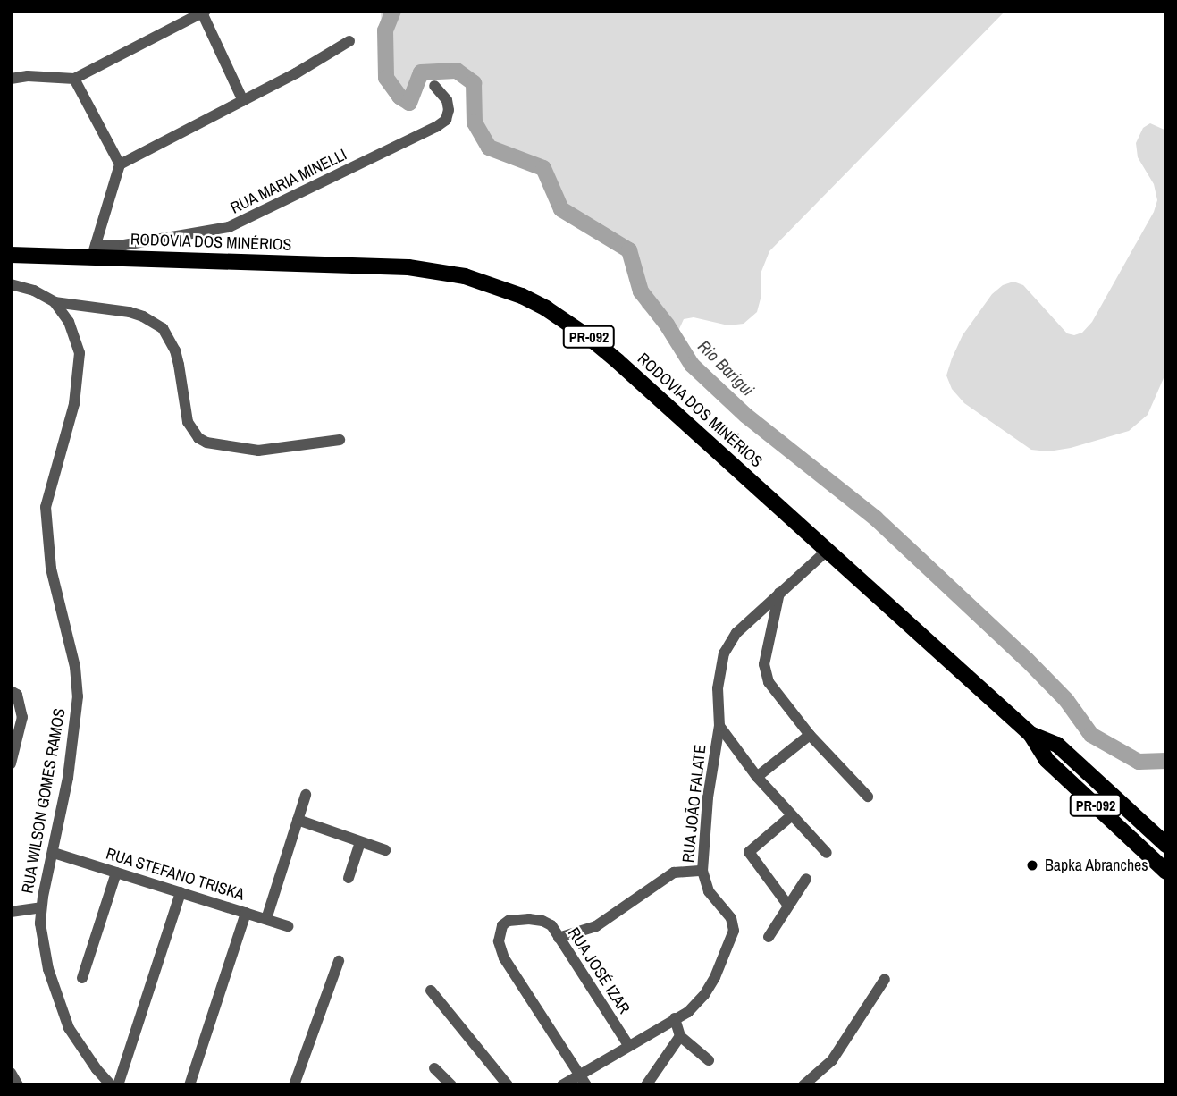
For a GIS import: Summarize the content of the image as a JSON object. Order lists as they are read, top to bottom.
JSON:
{
  "streets": {
    "main road": ["RODOVIA DOS MINÉRIOS", "PR-092"],
    "street": [
      "RUA MARIA MINELLI",
      "RUA WILSON GOMES RAMOS",
      "RUA JOÃO FALATE",
      "RUA STEFANO TRISKA",
      "RUA JOSÉ IZAR"
    ]
  },
  "crossings": [
    ["RUA MARIA MINELLI", "RODOVIA DOS MINÉRIOS"],
    ["RODOVIA DOS MINÉRIOS", "RUA JOÃO FALATE"],
    ["RUA WILSON GOMES RAMOS", "RUA STEFANO TRISKA"],
    ["RUA JOÃO FALATE", "RUA JOSÉ IZAR"]
  ],
  "water": ["Rio Barigui"],
  "places": ["Bapka Abranches"]
}
